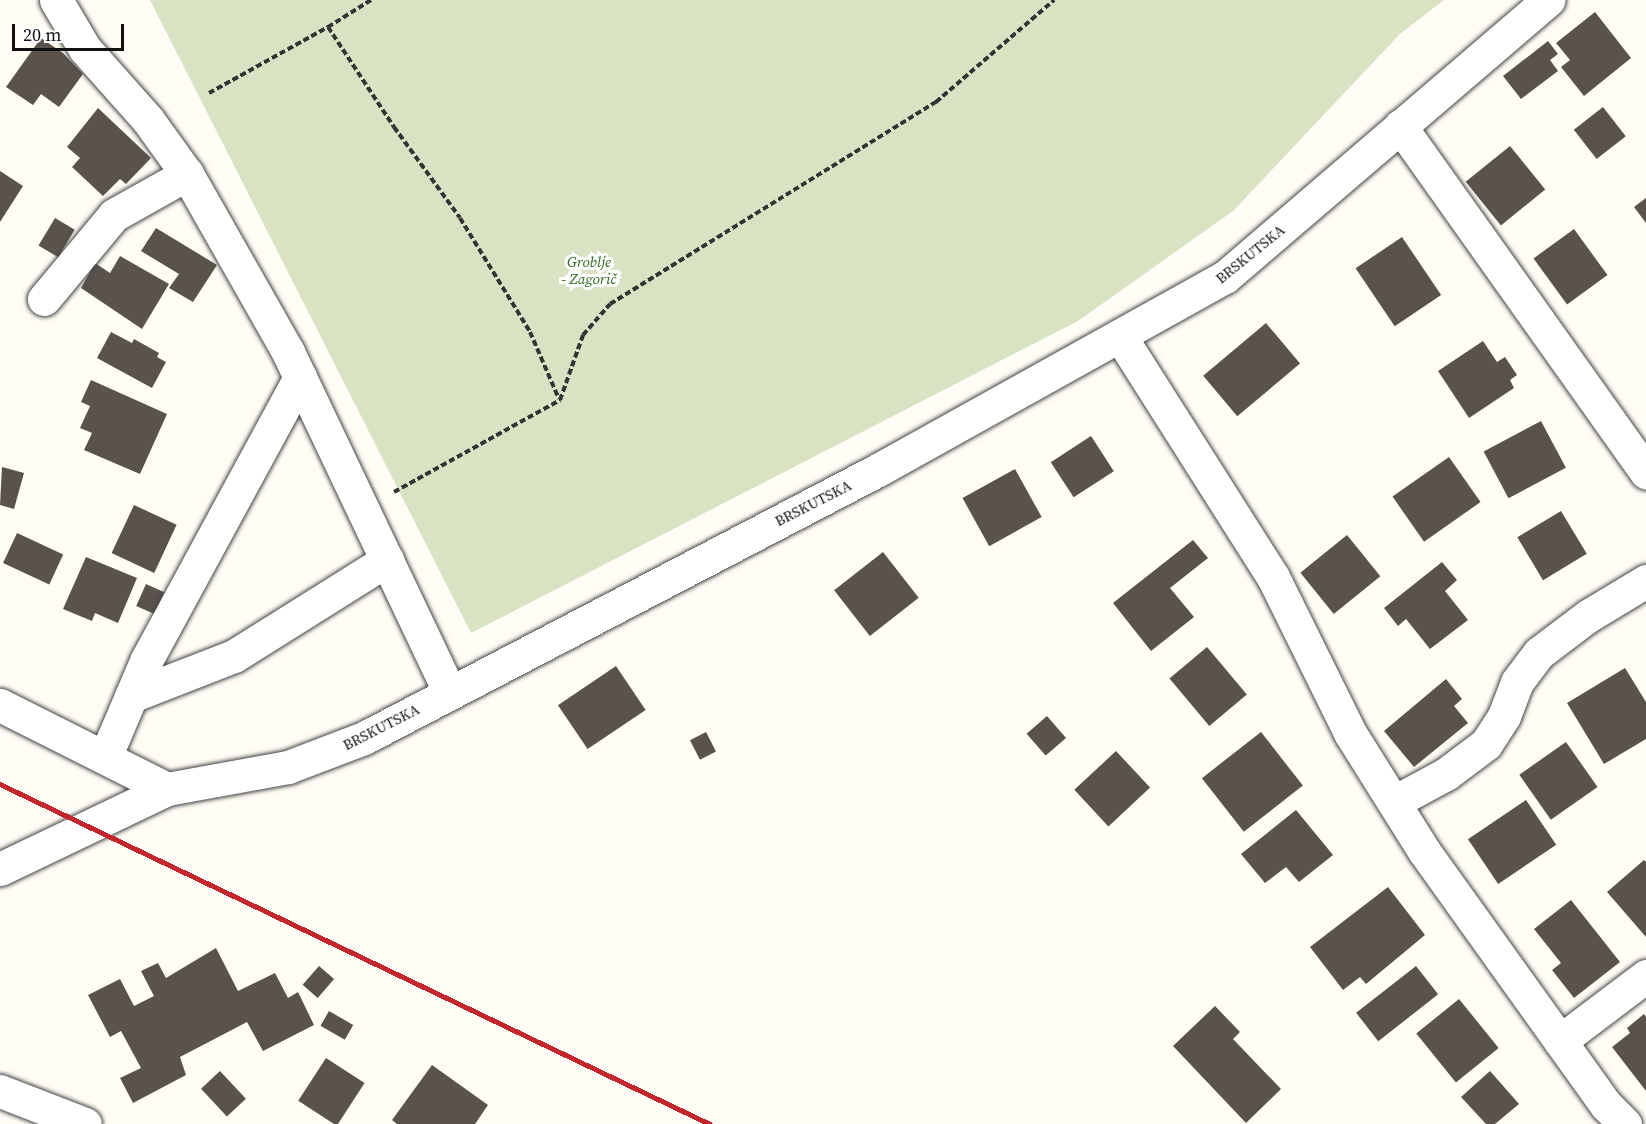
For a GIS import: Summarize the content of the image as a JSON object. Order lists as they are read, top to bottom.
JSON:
{
  "streets": {
    "street": ["BRSKUTSKA"]
  },
  "parks": ["Groblje - Zagorič"],
  "scale_bar": "20 m"
}
